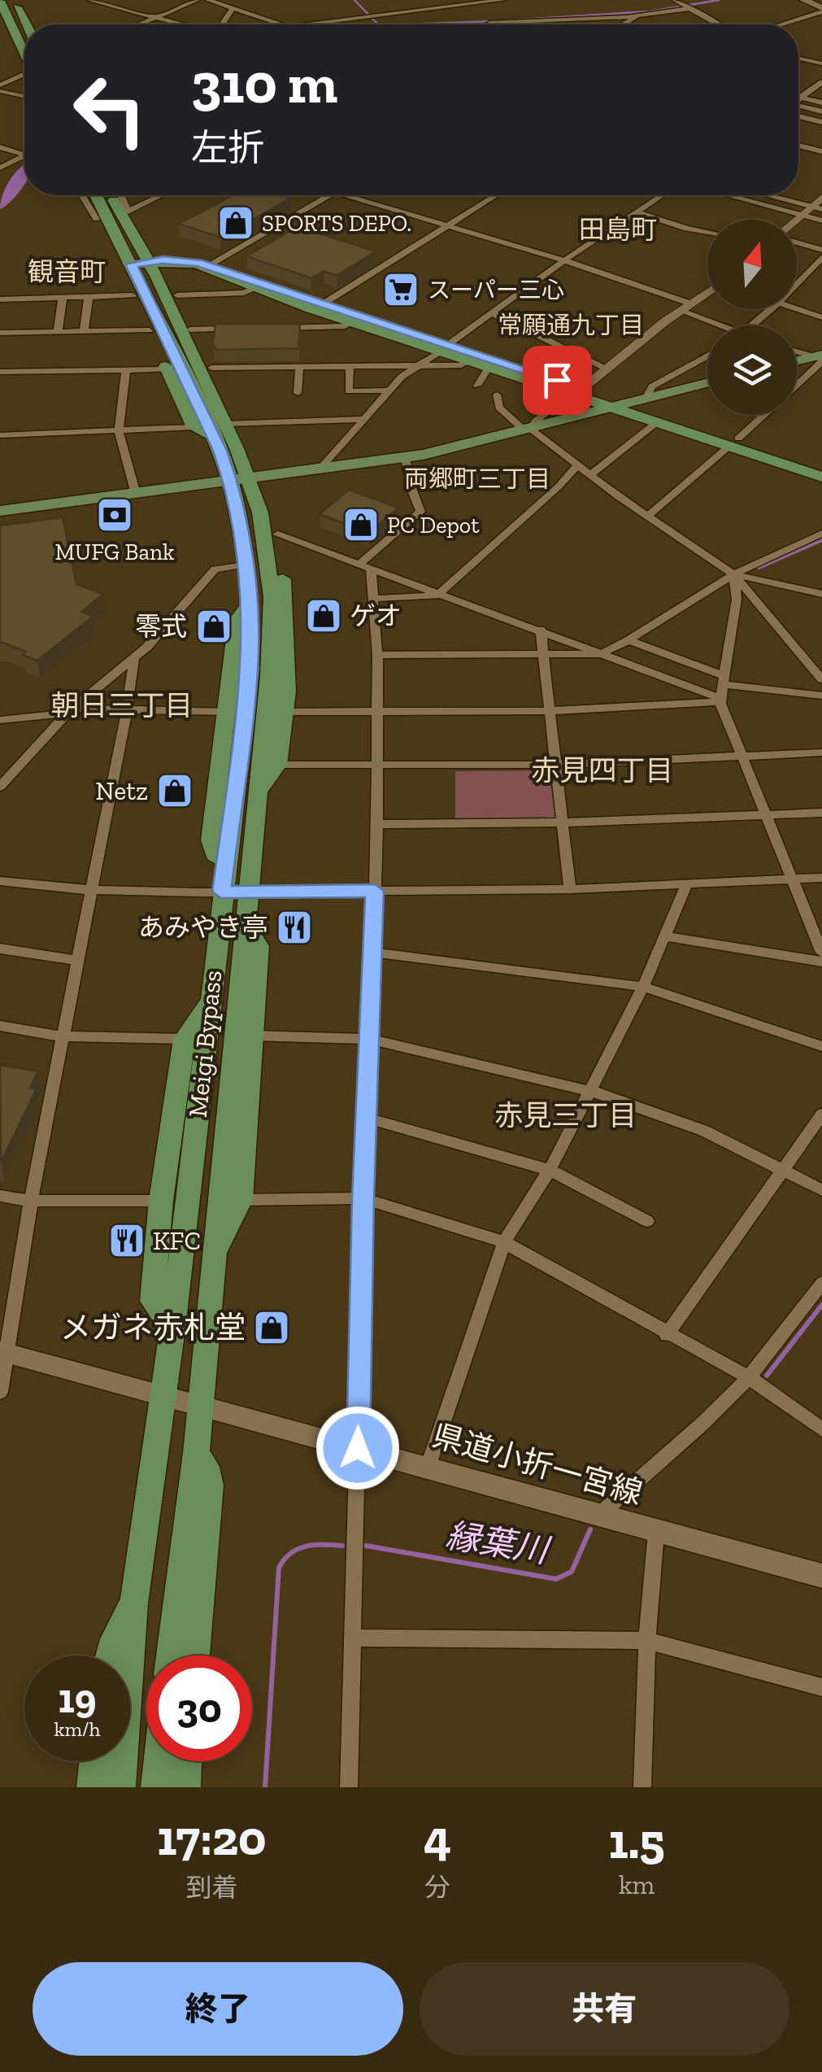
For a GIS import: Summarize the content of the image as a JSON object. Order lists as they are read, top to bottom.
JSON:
{
  "streets": {
    "highway": ["Meigi Bypass"],
    "main road": ["県道小折一宮線"]
  },
  "crossings": [
    ["Meigi Bypass", "県道小折一宮線"]
  ],
  "districts": [
    "田島町",
    "観音町",
    "常願通九丁目",
    "両郷町三丁目",
    "朝日三丁目",
    "赤見四丁目",
    "赤見三丁目"
  ],
  "water": ["縁葉川"],
  "places": {
    "shop": [
      "SPORTS DEPO.",
      "PC Depot",
      "ゲオ",
      "零式",
      "Netz",
      "メガネ赤札堂"
    ],
    "supermarket": ["スーパー三心"],
    "bank": ["MUFG Bank"],
    "restaurant": ["あみやき亭", "KFC"]
  },
  "north": "top",
  "page": {
    "turn": ["310 m", "左折"],
    "speed": "19 km/h",
    "limit": "30",
    "eta": [
      "17:20",
      "到着",
      "4",
      "分",
      "1.5",
      "km"
    ],
    "buttons": ["終了", "共有"]
  }
}
